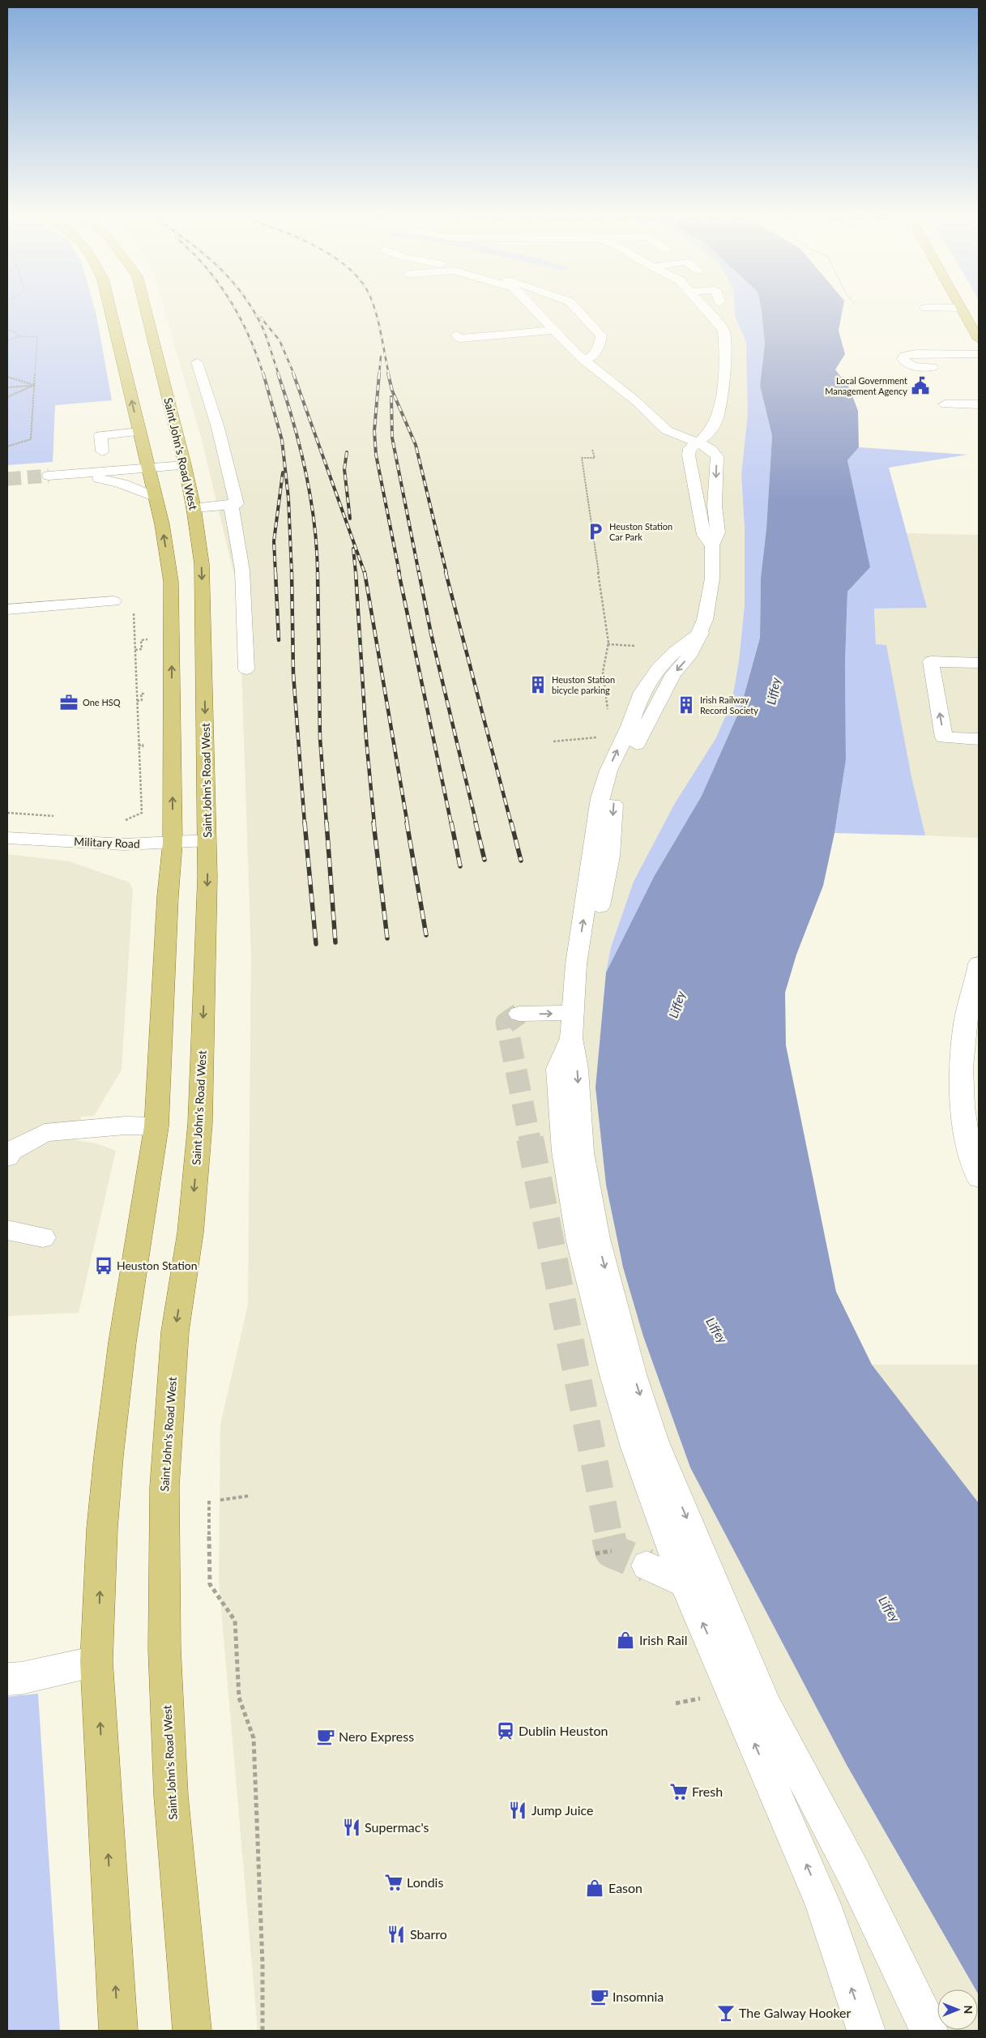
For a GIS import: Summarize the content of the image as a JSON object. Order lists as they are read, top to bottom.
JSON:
{
  "streets": {
    "main road": ["Saint John's Road West"],
    "street": ["Military Road"]
  },
  "crossings": [
    ["Saint John's Road West", "Military Road"]
  ],
  "water": ["Liffey"],
  "places": {
    "public building": ["Local Government Management Agency"],
    "parking": ["Heuston Station Car Park"],
    "building": ["Heuston Station bicycle parking", "Irish Railway Record Society"],
    "office": ["One HSQ"],
    "bus stop": ["Heuston Station"],
    "shop": ["Irish Rail", "Eason"],
    "station": ["Dublin Heuston"],
    "cafe": ["Nero Express", "Insomnia"],
    "supermarket": ["Fresh", "Londis"],
    "restaurant": ["Jump Juice", "Supermac's", "Sbarro"],
    "bar": ["The Galway Hooker"]
  },
  "north": "right"
}
